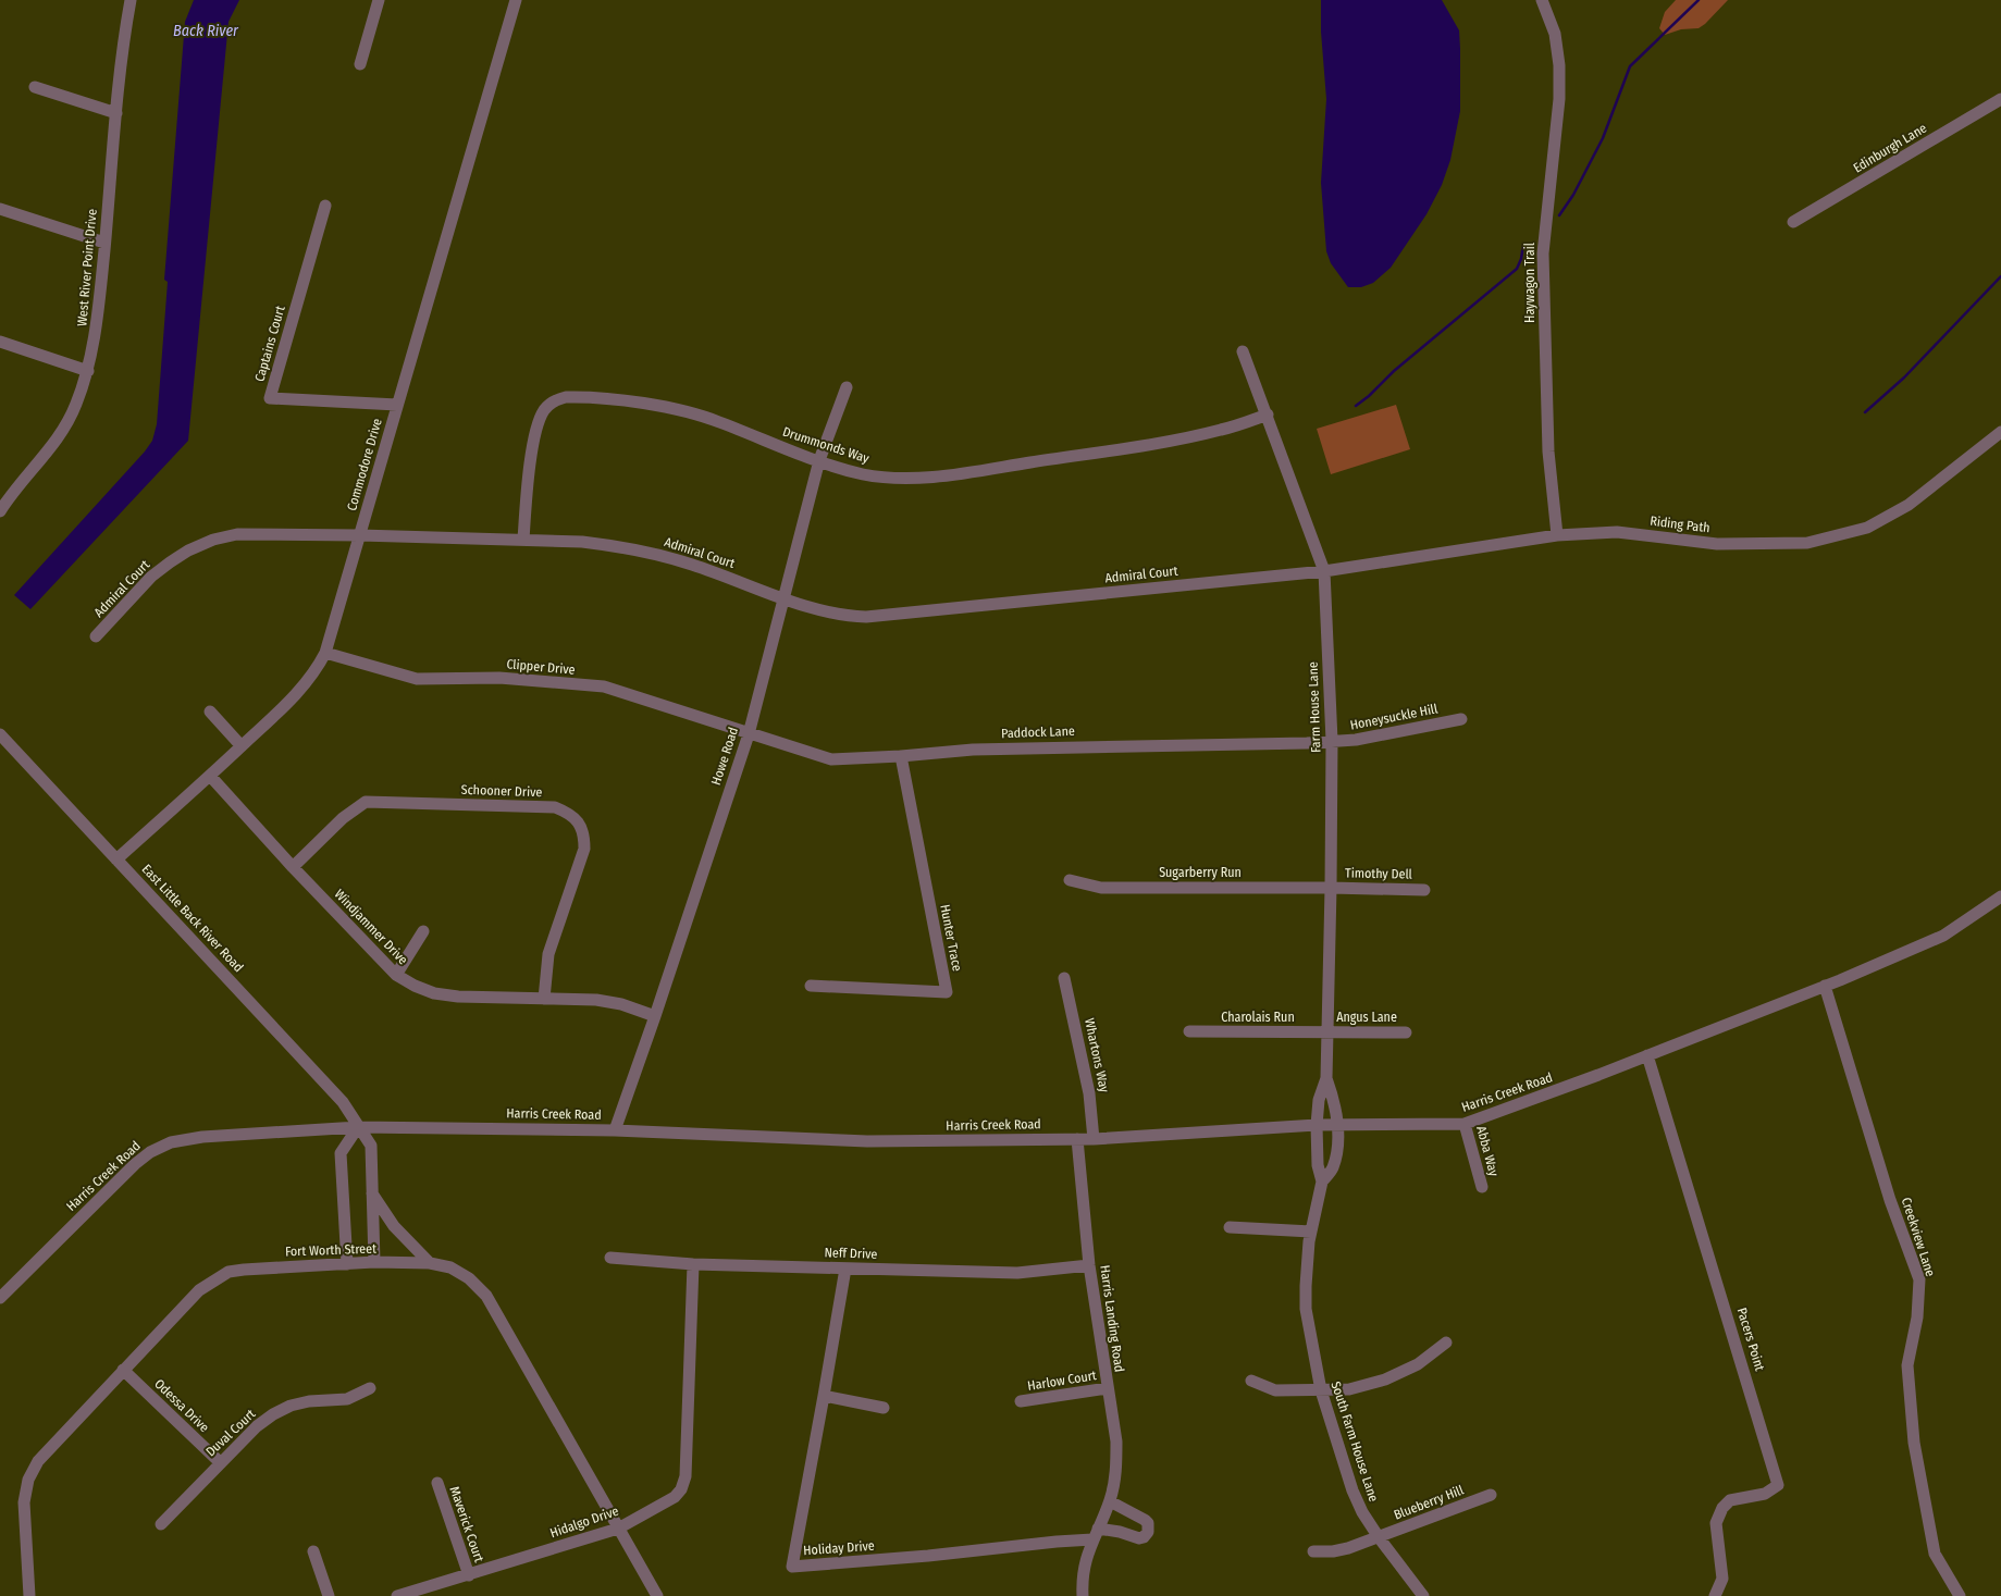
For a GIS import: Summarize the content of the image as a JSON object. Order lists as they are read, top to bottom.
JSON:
{
  "streets": {
    "street": [
      "Edinburgh Lane",
      "West River Point Drive",
      "Haywagon Trail",
      "Captains Court",
      "Drummonds Way",
      "Commodore Drive",
      "Riding Path",
      "Admiral Court",
      "Clipper Drive",
      "Farm House Lane",
      "Honeysuckle Hill",
      "Paddock Lane",
      "Howe Road",
      "Schooner Drive",
      "Sugarberry Run",
      "Timothy Dell",
      "East Little Back River Road",
      "Windjammer Drive",
      "Hunter Trace",
      "Charolais Run",
      "Angus Lane",
      "Whartons Way",
      "Harris Creek Road",
      "Abba Way",
      "Creekview Lane",
      "Fort Worth Street",
      "Neff Drive",
      "Harris Landing Road",
      "Pacers Point",
      "Harlow Court",
      "Odessa Drive",
      "Duval Court",
      "South Farm House Lane",
      "Blueberry Hill",
      "Hidalgo Drive",
      "Maverick Court",
      "Holiday Drive"
    ]
  },
  "crossings": [
    ["Haywagon Trail", "Riding Path"],
    ["Captains Court", "Commodore Drive"],
    ["Drummonds Way", "Admiral Court"],
    ["Drummonds Way", "Farm House Lane"],
    ["Drummonds Way", "Howe Road"],
    ["Commodore Drive", "Admiral Court"],
    ["Commodore Drive", "Clipper Drive"],
    ["Commodore Drive", "East Little Back River Road"],
    ["Commodore Drive", "Windjammer Drive"],
    ["Riding Path", "Admiral Court"],
    ["Riding Path", "Farm House Lane"],
    ["Admiral Court", "Farm House Lane"],
    ["Admiral Court", "Howe Road"],
    ["Clipper Drive", "Paddock Lane"],
    ["Clipper Drive", "Howe Road"],
    ["Farm House Lane", "Honeysuckle Hill"],
    ["Farm House Lane", "Paddock Lane"],
    ["Farm House Lane", "Sugarberry Run"],
    ["Farm House Lane", "Timothy Dell"],
    ["Farm House Lane", "Charolais Run"],
    ["Farm House Lane", "Angus Lane"],
    ["Farm House Lane", "Harris Creek Road"],
    ["Farm House Lane", "South Farm House Lane"],
    ["Honeysuckle Hill", "Paddock Lane"],
    ["Paddock Lane", "Howe Road"],
    ["Paddock Lane", "Hunter Trace"],
    ["Howe Road", "Windjammer Drive"],
    ["Howe Road", "Harris Creek Road"],
    ["Schooner Drive", "Windjammer Drive"],
    ["Sugarberry Run", "Timothy Dell"],
    ["East Little Back River Road", "Harris Creek Road"],
    ["East Little Back River Road", "Fort Worth Street"],
    ["Charolais Run", "Angus Lane"],
    ["Whartons Way", "Harris Creek Road"],
    ["Harris Creek Road", "Abba Way"],
    ["Harris Creek Road", "Creekview Lane"],
    ["Harris Creek Road", "Harris Landing Road"],
    ["Harris Creek Road", "Pacers Point"],
    ["Harris Creek Road", "South Farm House Lane"],
    ["Fort Worth Street", "Odessa Drive"],
    ["Fort Worth Street", "Hidalgo Drive"],
    ["Neff Drive", "Harris Landing Road"],
    ["Neff Drive", "Hidalgo Drive"],
    ["Neff Drive", "Holiday Drive"],
    ["Harris Landing Road", "Harlow Court"],
    ["Harris Landing Road", "Holiday Drive"],
    ["Odessa Drive", "Duval Court"],
    ["South Farm House Lane", "Blueberry Hill"],
    ["Hidalgo Drive", "Maverick Court"]
  ],
  "water": ["Back River"]
}
